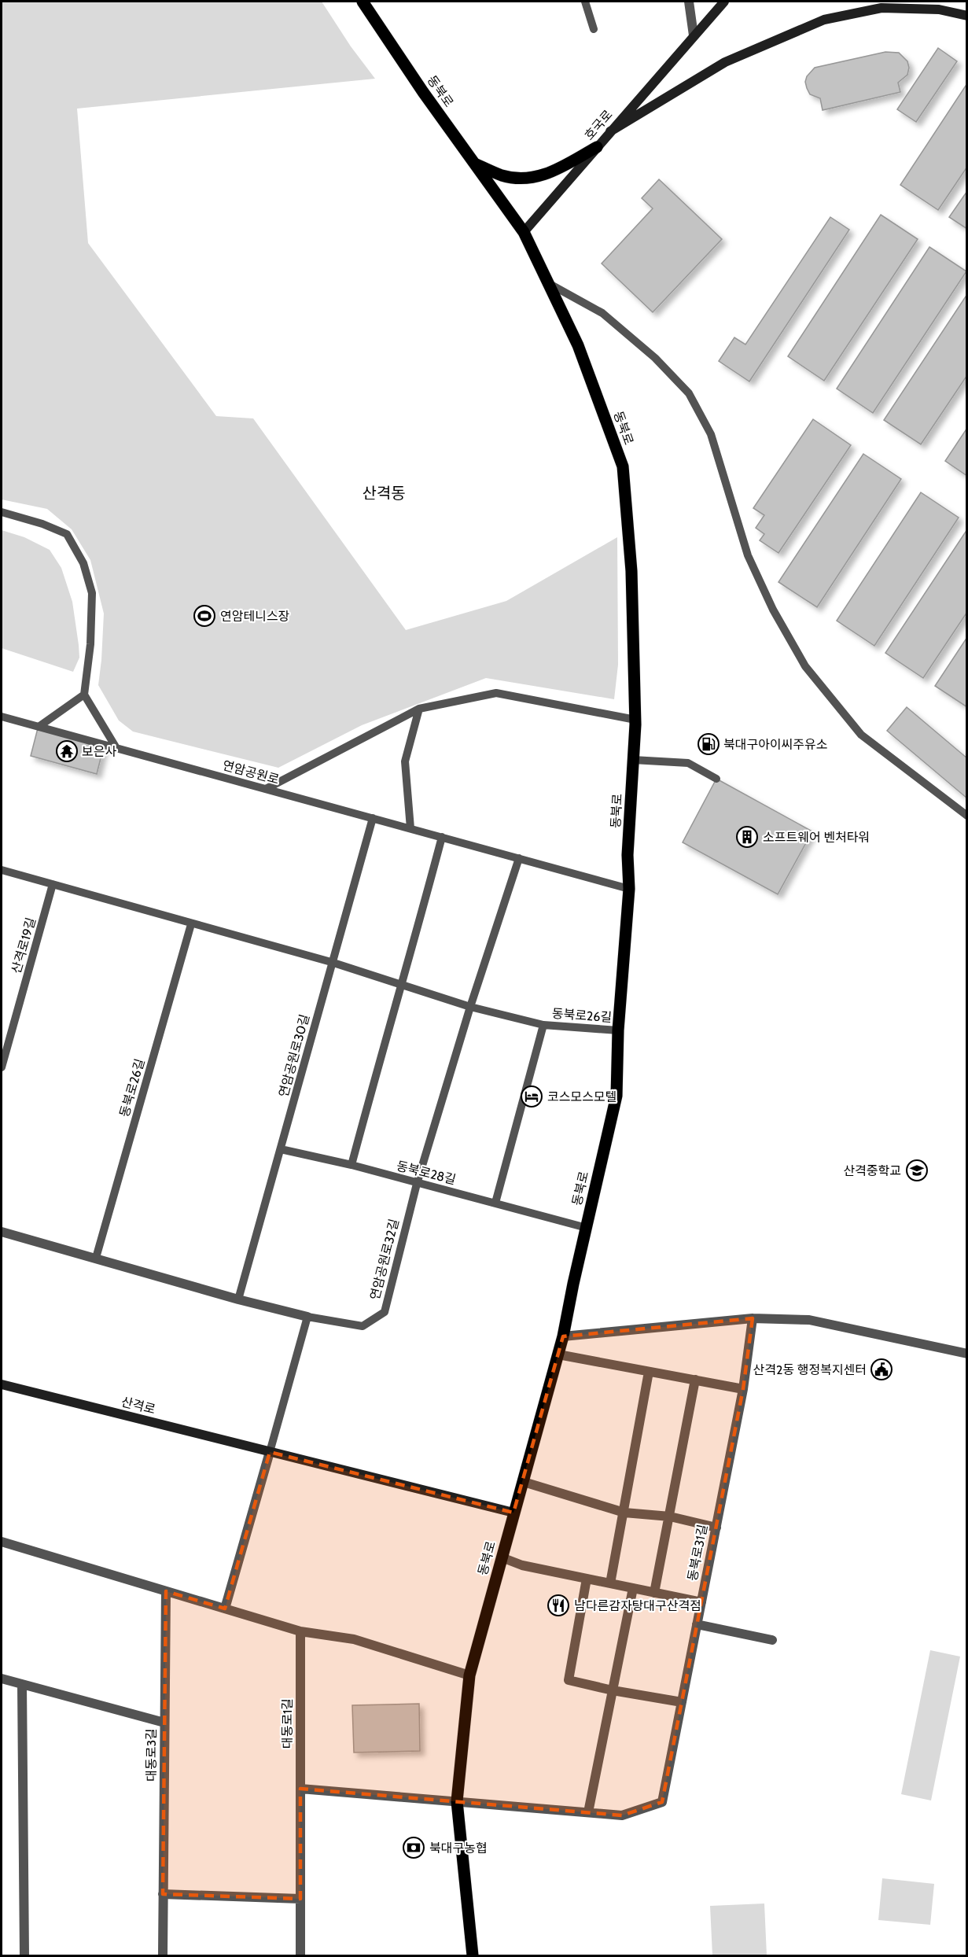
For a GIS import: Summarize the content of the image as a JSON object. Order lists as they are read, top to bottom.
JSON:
{
  "streets": {
    "main road": ["동북로", "호국로", "산격로"],
    "street": [
      "연암공원로32길",
      "동북로31길",
      "대동로1길",
      "대동로3길"
    ],
    "lane": [
      "연암공원로",
      "산격로19길",
      "동북로26길",
      "연암공원로30길",
      "동북로28길"
    ]
  },
  "crossings": [
    ["동북로", "호국로"],
    ["동북로", "연암공원로"],
    ["동북로", "동북로26길"],
    ["동북로", "동북로28길"],
    ["동북로", "산격로"],
    ["동북로", "동북로31길"],
    ["연암공원로", "연암공원로30길"],
    ["연암공원로", "연암공원로32길"],
    ["산격로19길", "동북로26길"],
    ["동북로26길", "연암공원로30길"],
    ["동북로26길", "동북로28길"],
    ["동북로26길", "연암공원로32길"],
    ["연암공원로30길", "동북로28길"],
    ["연암공원로30길", "연암공원로32길"],
    ["동북로28길", "연암공원로32길"]
  ],
  "districts": ["산격동"],
  "places": {
    "sports": ["연암테니스장"],
    "fuel station": ["북대구아이씨주유소"],
    "temple": ["보은사"],
    "building": ["소프트웨어 벤처타워"],
    "hotel": ["코스모스모텔"],
    "school or university": ["산격중학교"],
    "public building": ["산격2동 행정복지센터"],
    "restaurant": ["남다른감자탕대구산격점"],
    "bank": ["북대구농협"]
  }
}
